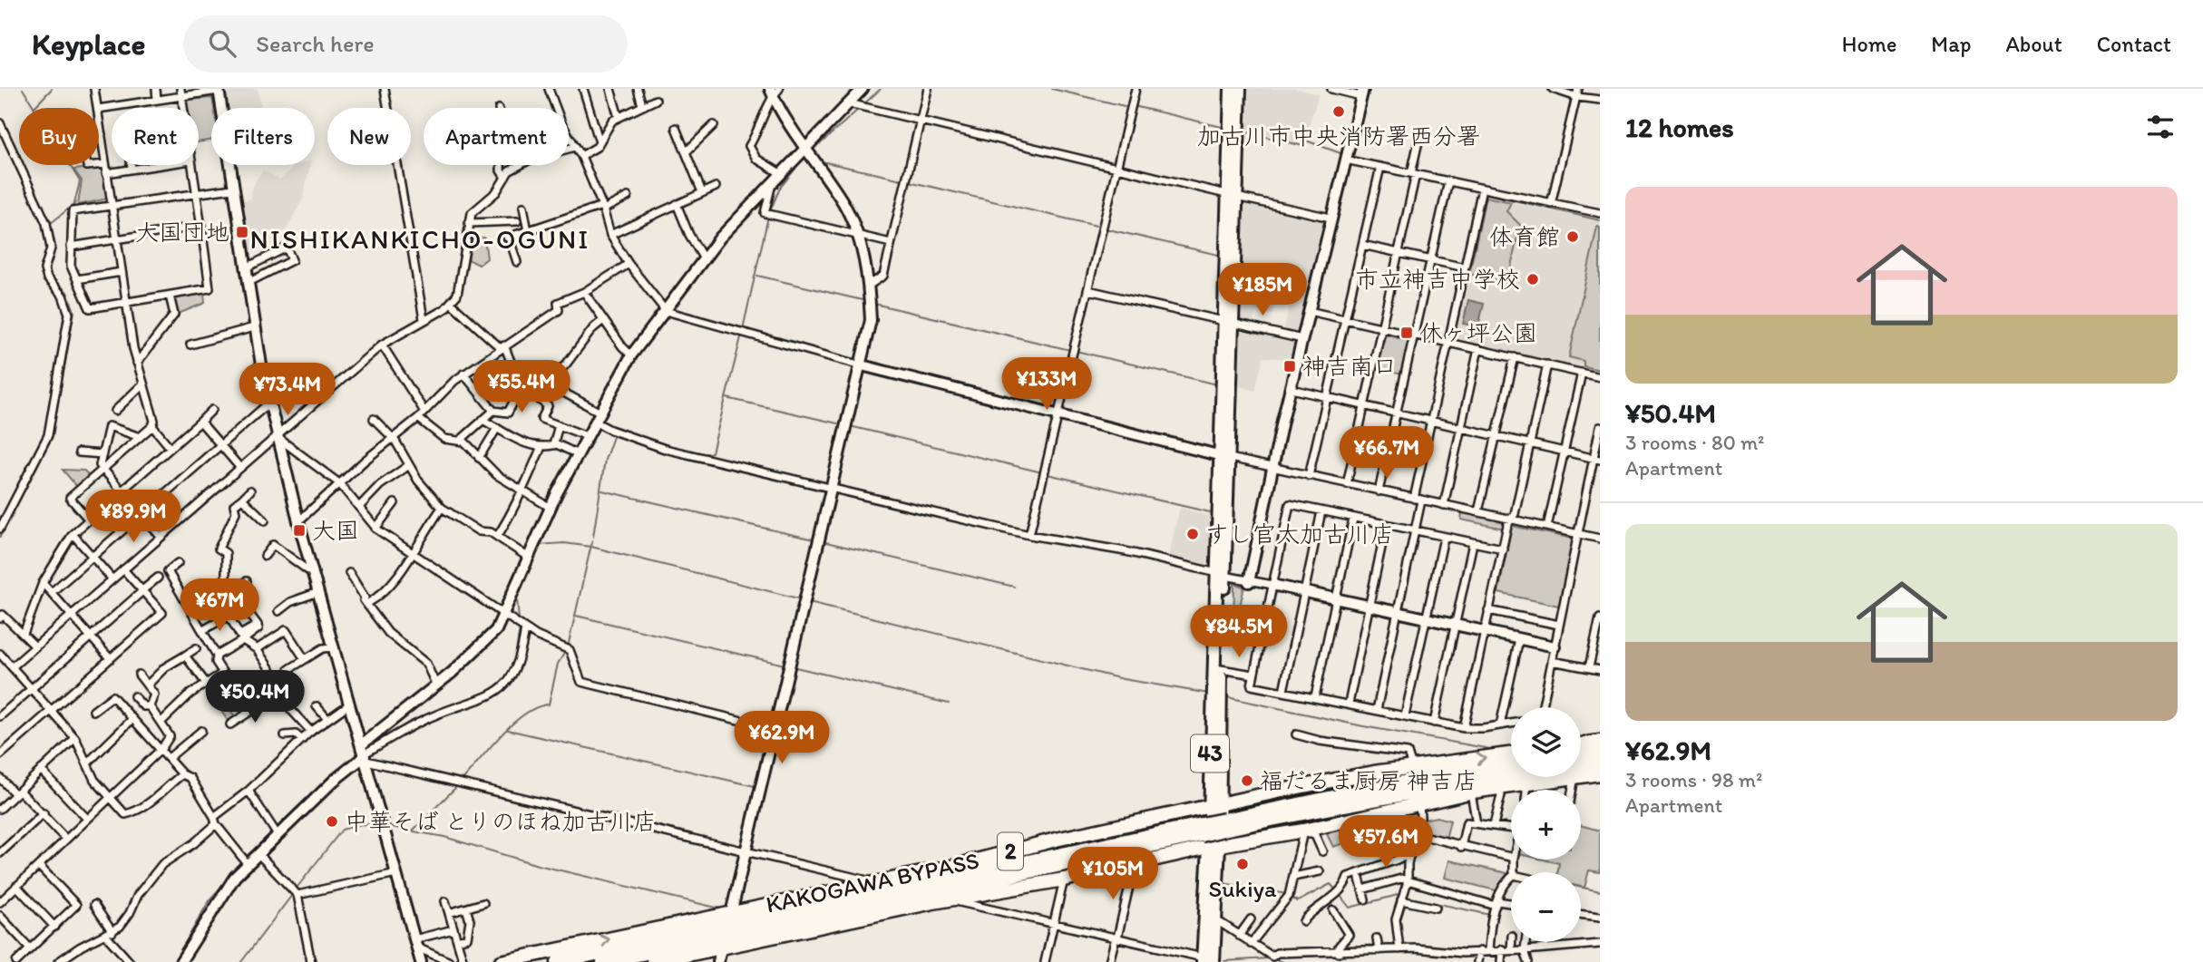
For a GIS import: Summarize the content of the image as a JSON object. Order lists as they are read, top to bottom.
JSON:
{
  "streets": {
    "highway": ["2", "KAKOGAWA BYPASS"],
    "main road": ["43"]
  },
  "crossings": [
    ["43", "2"],
    ["43", "KAKOGAWA BYPASS"],
    ["2", "KAKOGAWA BYPASS"]
  ],
  "districts": ["NISHIKANKICHO-OGUNI"],
  "places": {
    "other": [
      "加古川市中央消防署西分署",
      "体育館",
      "市立神吉中学校",
      "すし官太加古川店",
      "福だるま厨房 神吉店",
      "中華そば とりのほね加古川店",
      "Sukiya"
    ],
    "transit": [
      "大国団地",
      "休ヶ坪公園",
      "神吉南口",
      "大国"
    ]
  },
  "page": {
    "header": "Keyplace",
    "search": "Search here",
    "nav": [
      "Home",
      "Map",
      "About",
      "Contact"
    ],
    "heading": "12 homes",
    "chip": [
      "Buy",
      "Rent",
      "Filters",
      "New",
      "Apartment"
    ],
    "list": [
      {
        "name": "¥50.4M",
        "note": "3 rooms · 80 m² · Apartment"
      },
      {
        "name": "¥62.9M",
        "note": "3 rooms · 98 m² · Apartment"
      }
    ],
    "price": [
      "¥185M",
      "¥133M",
      "¥55.4M",
      "¥73.4M",
      "¥66.7M",
      "¥89.9M",
      "¥67M",
      "¥84.5M",
      "¥50.4M",
      "¥62.9M",
      "¥57.6M",
      "¥105M"
    ],
    "map_buttons": ["+", "−"]
  }
}
